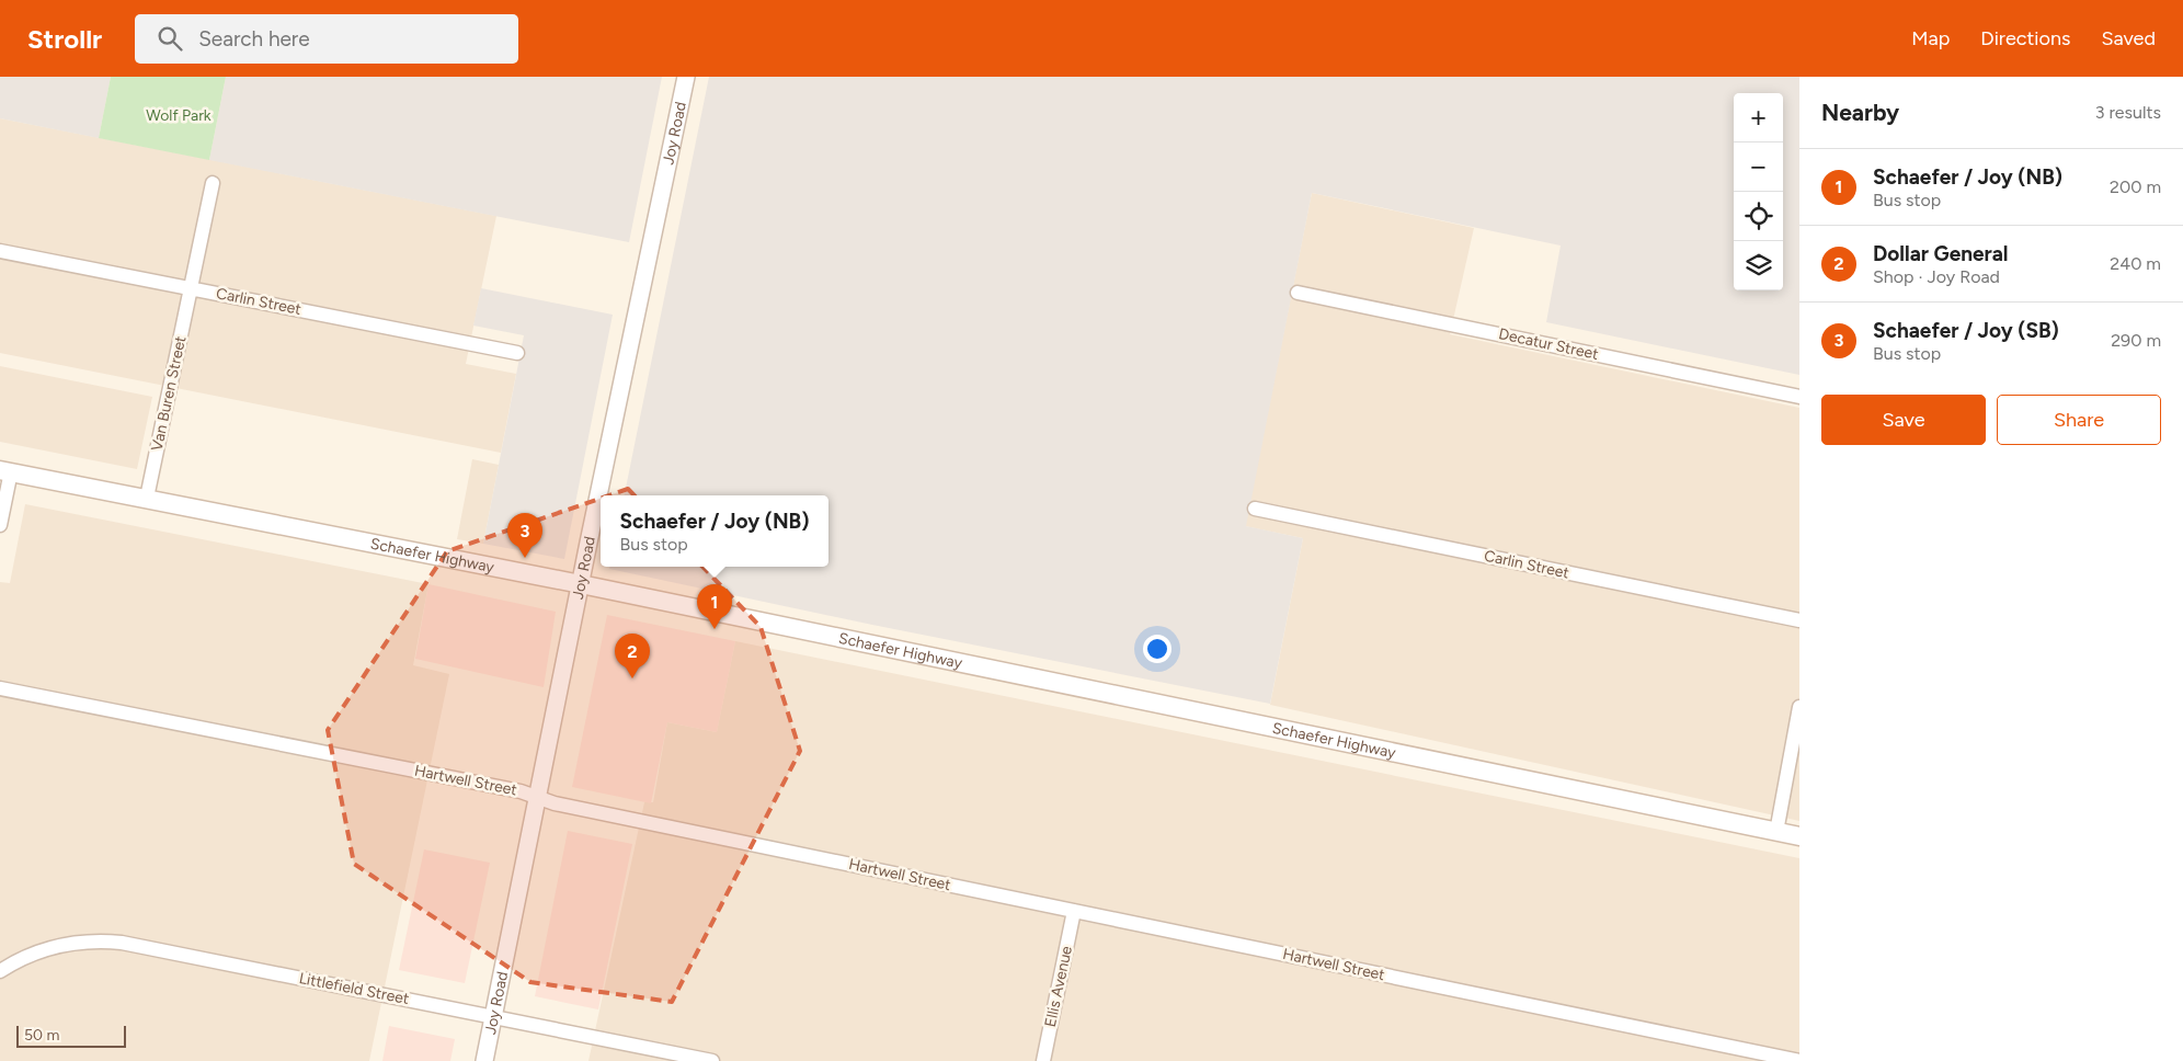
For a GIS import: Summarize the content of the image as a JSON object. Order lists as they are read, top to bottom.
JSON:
{
  "streets": {
    "main road": ["Schaefer Highway"],
    "street": [
      "Joy Road",
      "Carlin Street",
      "Decatur Street",
      "Van Buren Street",
      "Hartwell Street",
      "Ellis Avenue",
      "Littlefield Street"
    ]
  },
  "crossings": [
    ["Joy Road", "Schaefer Highway"],
    ["Joy Road", "Hartwell Street"],
    ["Joy Road", "Littlefield Street"],
    ["Carlin Street", "Van Buren Street"],
    ["Van Buren Street", "Schaefer Highway"],
    ["Hartwell Street", "Ellis Avenue"]
  ],
  "parks": ["Wolf Park"],
  "scale_bar": "50 m",
  "page": {
    "header": "Strollr",
    "search": "Search here",
    "nav": ["Map", "Directions", "Saved"],
    "heading": ["Nearby", "3 results"],
    "map_buttons": ["+", "−"],
    "list": [
      {
        "mark": "1",
        "name": "Schaefer / Joy (NB)",
        "note": "Bus stop",
        "value": "200 m"
      },
      {
        "mark": "2",
        "name": "Dollar General",
        "note": "Shop · Joy Road",
        "value": "240 m"
      },
      {
        "mark": "3",
        "name": "Schaefer / Joy (SB)",
        "note": "Bus stop",
        "value": "290 m"
      }
    ],
    "buttons": ["Save", "Share"],
    "popup": ["Schaefer / Joy (NB)", "Bus stop"],
    "pins": ["3", "1", "2"],
    "scale": "50 m"
  }
}
